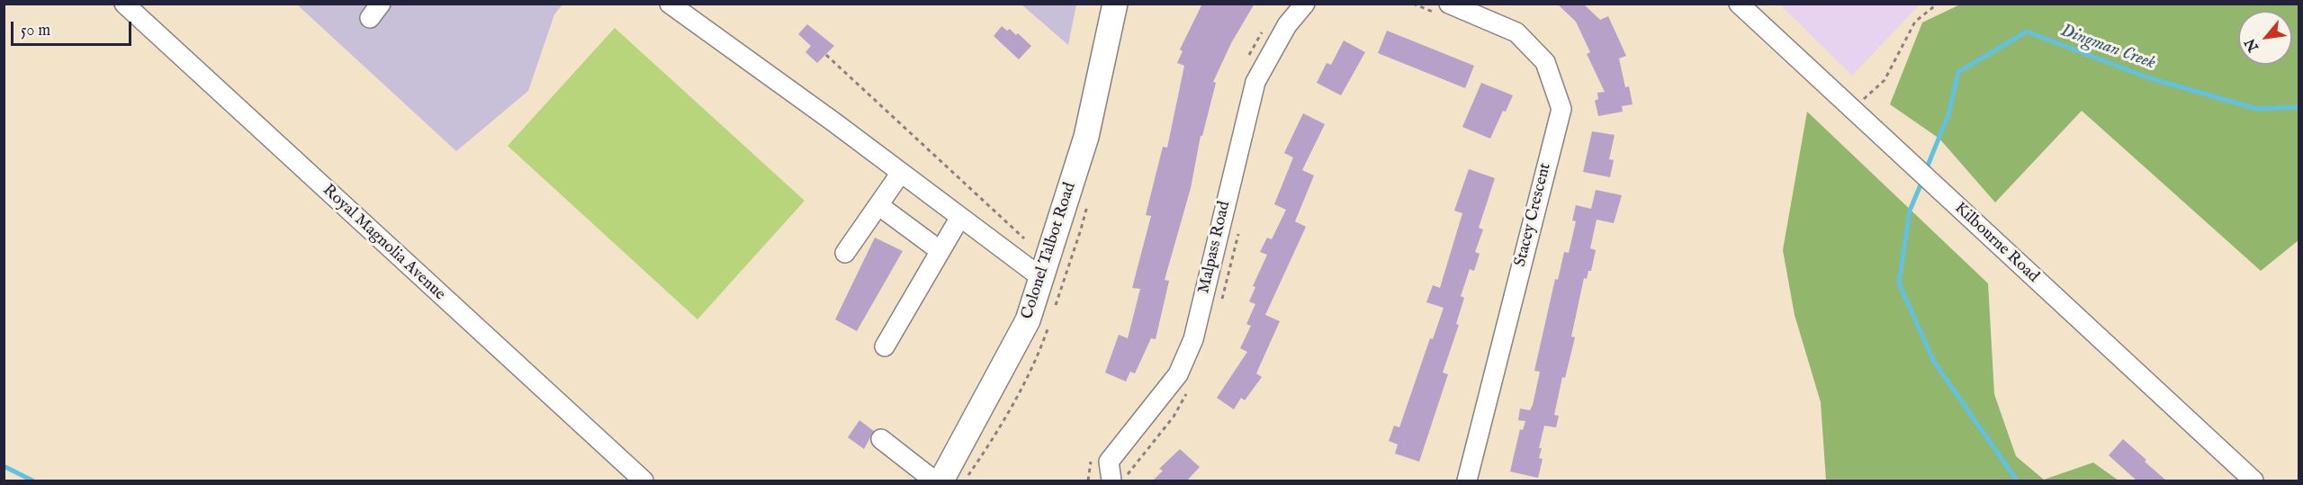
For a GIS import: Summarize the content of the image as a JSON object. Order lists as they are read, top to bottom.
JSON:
{
  "streets": {
    "main road": ["Colonel Talbot Road"],
    "street": [
      "Stacey Crescent",
      "Royal Magnolia Avenue",
      "Kilbourne Road",
      "Malpass Road"
    ]
  },
  "water": ["Dingman Creek"],
  "scale_bar": "50 m",
  "north": "bottom left"
}
